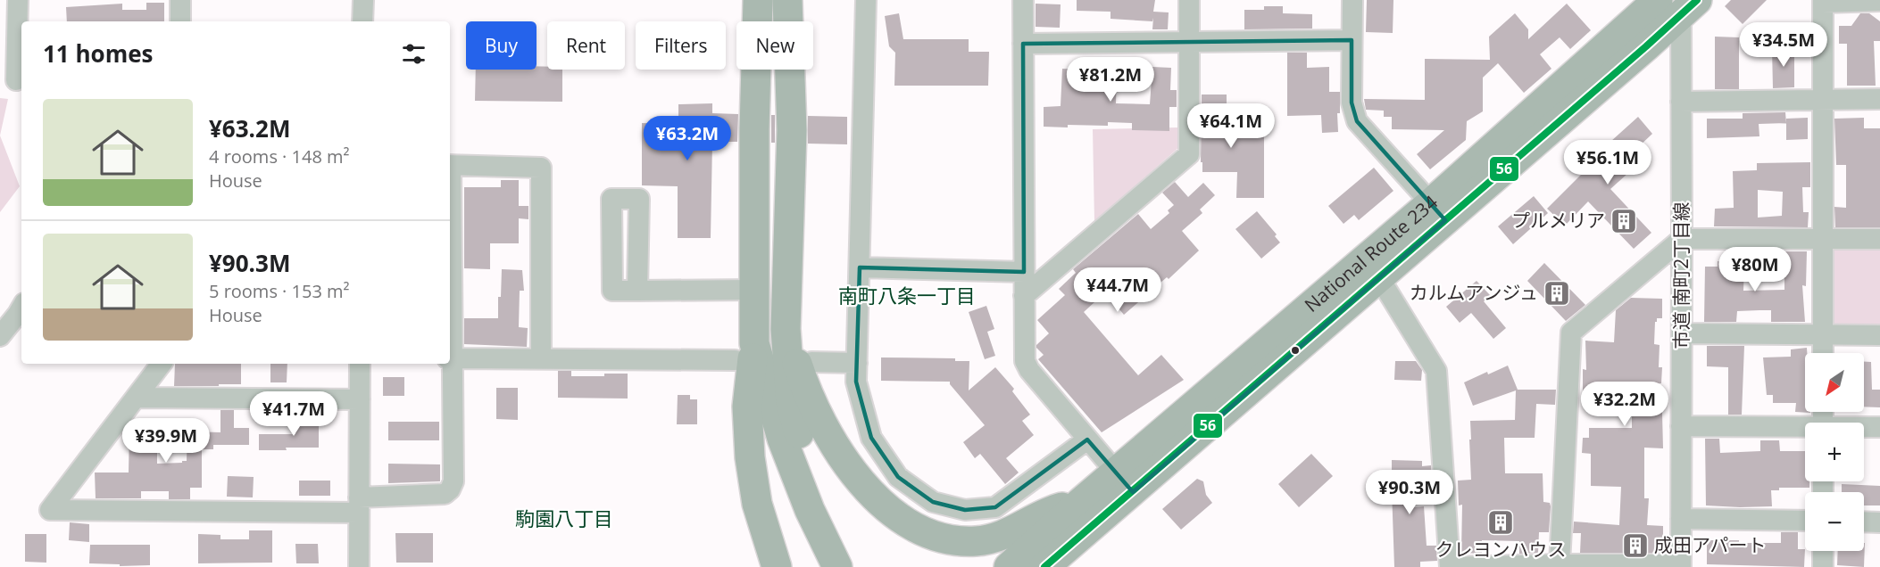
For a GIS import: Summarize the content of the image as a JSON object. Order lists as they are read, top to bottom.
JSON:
{
  "streets": {
    "street": ["市道 南町2丁目線"]
  },
  "districts": ["南町八条一丁目", "駒園八丁目"],
  "places": {
    "building": [
      "プルメリア",
      "カルムアンジュ",
      "クレヨンハウス",
      "成田アパート"
    ]
  },
  "lines": ["transit line 56"],
  "north": "bottom left",
  "page": {
    "chip": [
      "Buy",
      "Rent",
      "Filters",
      "New"
    ],
    "heading": "11 homes",
    "price": [
      "¥34.5M",
      "¥81.2M",
      "¥64.1M",
      "¥63.2M",
      "¥56.1M",
      "¥80M",
      "¥44.7M",
      "¥32.2M",
      "¥41.7M",
      "¥39.9M",
      "¥90.3M"
    ],
    "list": [
      {
        "name": "¥63.2M",
        "note": "4 rooms · 148 m² · House"
      },
      {
        "name": "¥90.3M",
        "note": "5 rooms · 153 m² · House"
      }
    ],
    "map_buttons": ["+", "−"]
  }
}
